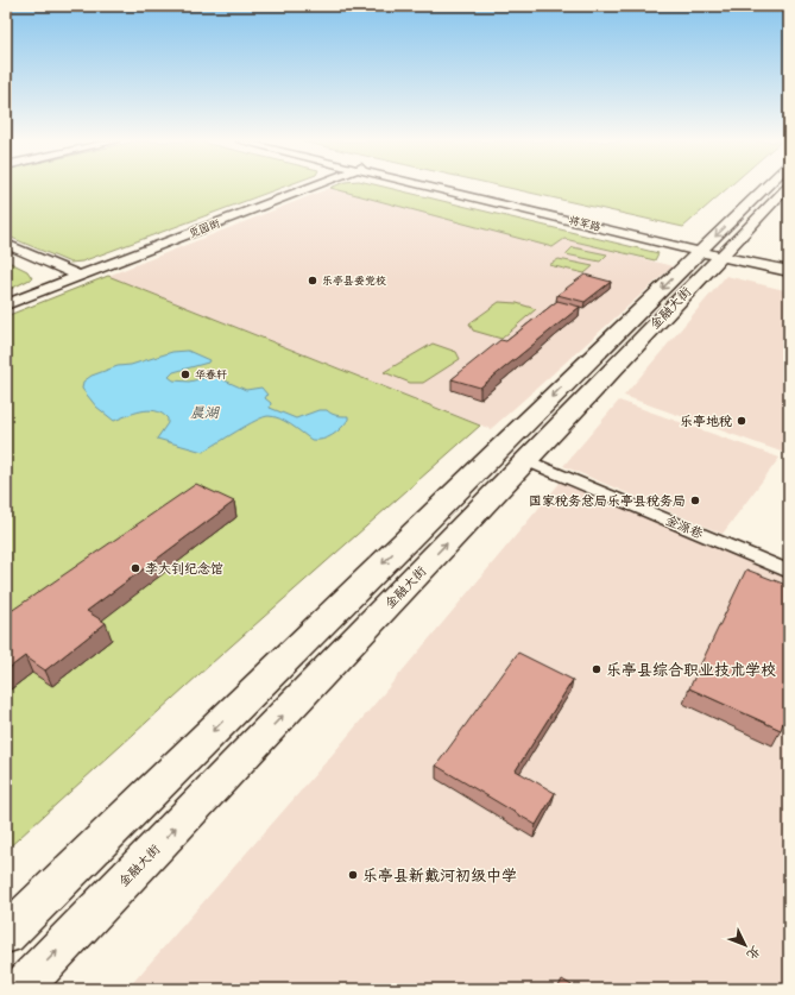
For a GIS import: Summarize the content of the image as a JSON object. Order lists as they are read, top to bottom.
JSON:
{
  "streets": {
    "main road": ["将军路", "觅园街", "金融大街"],
    "street": ["金源巷"]
  },
  "crossings": [
    ["将军路", "金融大街"],
    ["金融大街", "金源巷"]
  ],
  "water": ["晨湖"],
  "places": [
    "乐亭县委党校",
    "华春轩",
    "乐亭地税",
    "国家税务总局乐亭县税务局",
    "李大钊纪念馆",
    "乐亭县综合职业技术学校",
    "乐亭县新戴河初级中学"
  ],
  "north": "bottom right"
}
